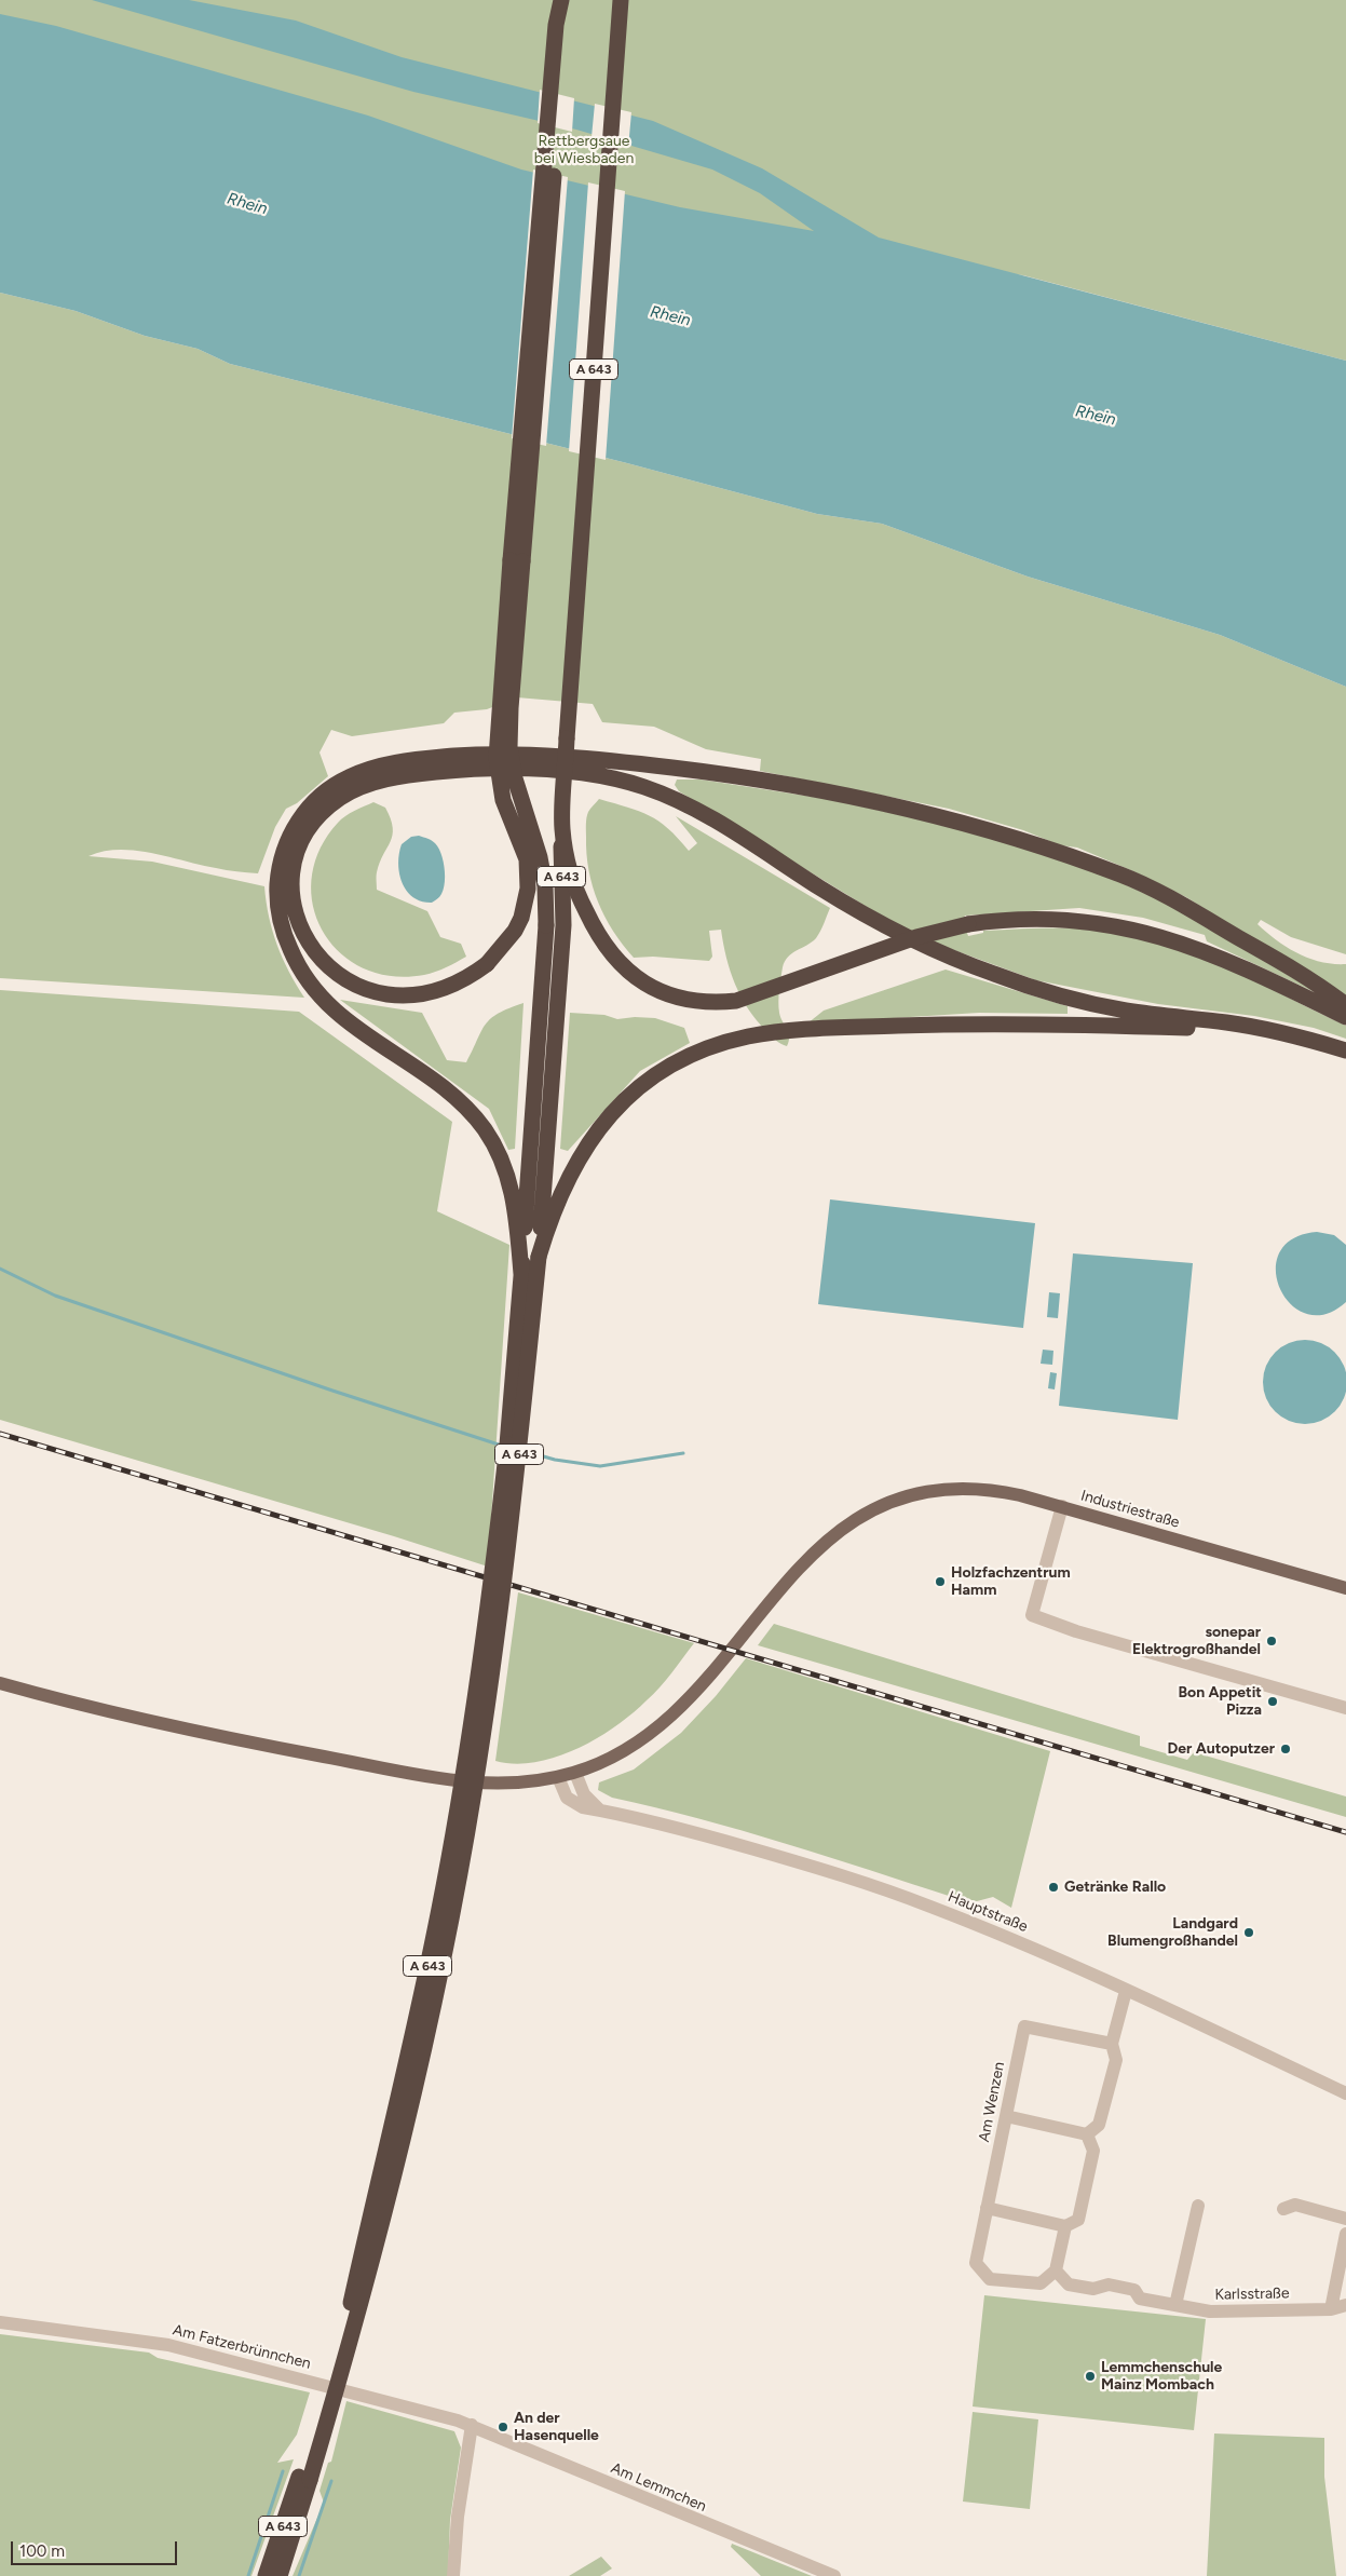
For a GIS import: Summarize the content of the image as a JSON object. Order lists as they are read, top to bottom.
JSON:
{
  "streets": {
    "highway": ["A 643"],
    "main road": ["Industriestraße"],
    "street": [
      "Hauptstraße",
      "Am Wenzen",
      "Karlsstraße",
      "Am Fatzerbrünnchen",
      "Am Lemmchen"
    ]
  },
  "crossings": [
    ["Industriestraße", "Hauptstraße"],
    ["Am Wenzen", "Karlsstraße"],
    ["Am Fatzerbrünnchen", "Am Lemmchen"]
  ],
  "water": ["Rhein"],
  "parks": ["Rettbergsaue bei Wiesbaden"],
  "places": [
    "Holzfachzentrum Hamm",
    "sonepar Elektrogroßhandel",
    "Bon Appetit Pizza",
    "Der Autoputzer",
    "Getränke Rallo",
    "Landgard Blumengroßhandel",
    "Lemmchenschule Mainz Mombach",
    "An der Hasenquelle"
  ],
  "scale_bar": "100 m"
}
